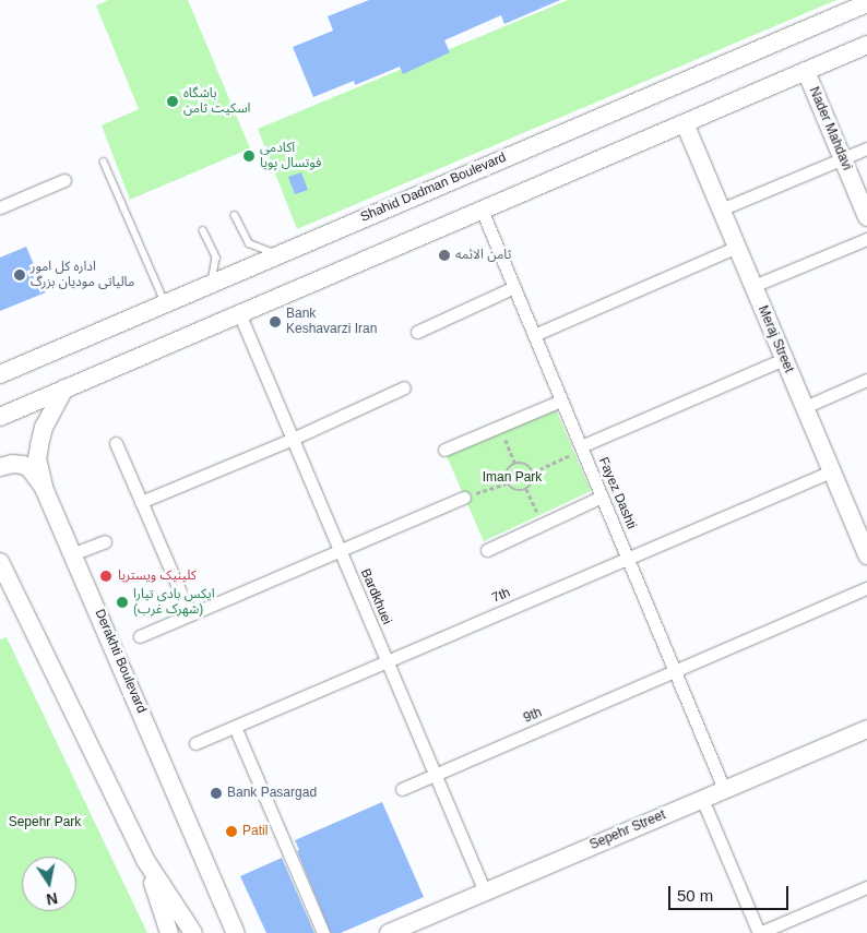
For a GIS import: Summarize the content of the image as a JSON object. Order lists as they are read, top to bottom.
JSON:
{
  "streets": {
    "main road": [
      "Nader Mahdavi",
      "Shahid Dadman Boulevard",
      "Meraj Street",
      "Derakhti Boulevard",
      "Sepehr Street"
    ],
    "street": [
      "Fayez Dashti",
      "7th",
      "Bardkhuei",
      "9th"
    ]
  },
  "crossings": [
    ["Meraj Street", "7th"],
    ["Fayez Dashti", "7th"],
    ["Fayez Dashti", "9th"],
    ["Fayez Dashti", "Sepehr Street"],
    ["7th", "Bardkhuei"],
    ["Bardkhuei", "9th"],
    ["Bardkhuei", "Sepehr Street"]
  ],
  "parks": ["Iman Park", "Sepehr Park"],
  "places": [
    "باشگاه اسکیت ثامن",
    "آکادمی فوتسال پویا",
    "ثامن الائمه",
    "اداره کل امور مالیاتی مودیان بزرگ",
    "Bank Keshavarzi Iran",
    "کلینیک ویستریا",
    "ایکس بادی تیارا (شهرک غرب)",
    "Bank Pasargad",
    "Patil"
  ],
  "scale_bar": "50 m",
  "north": "bottom"
}
